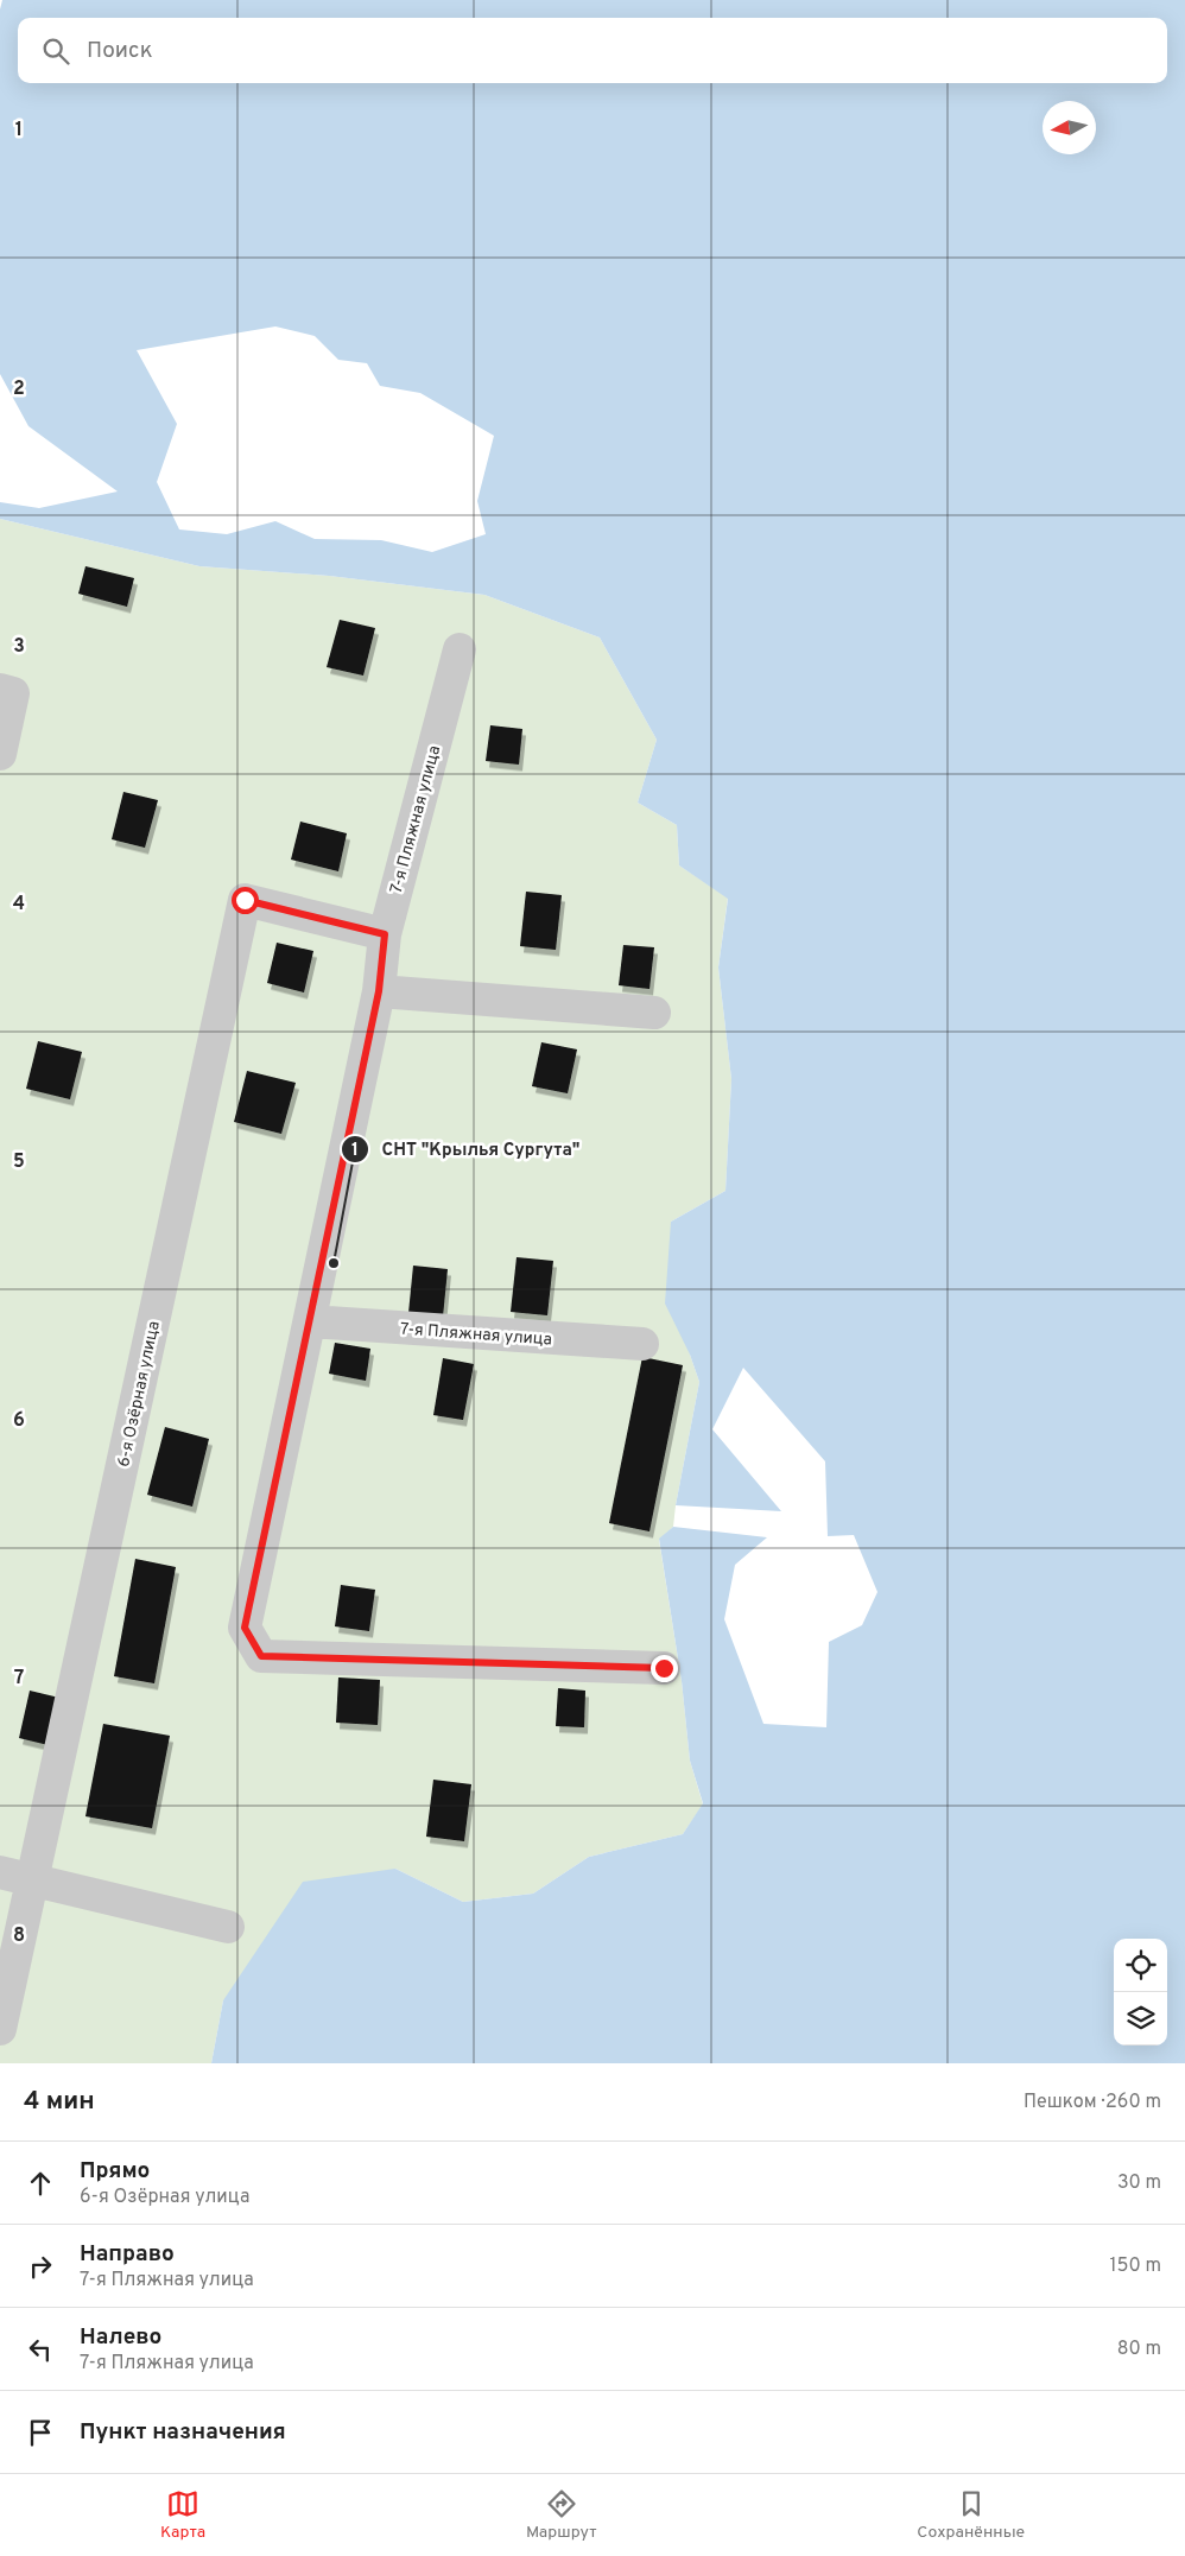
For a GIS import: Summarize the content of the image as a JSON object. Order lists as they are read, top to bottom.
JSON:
{
  "streets": {
    "street": ["7-я Пляжная улица", "6-я Озёрная улица"]
  },
  "crossings": [
    ["7-я Пляжная улица", "6-я Озёрная улица"]
  ],
  "places": ["CНТ \"Крылья Сургута\""],
  "north": "left",
  "page": {
    "search": "Поиск",
    "heading": ["4 мин", "Пешком · 260 m"],
    "list": [
      ["Прямо", "6-я Озёрная улица", "30 m"],
      ["Направо", "7-я Пляжная улица", "150 m"],
      ["Налево", "7-я Пляжная улица", "80 m"],
      "Пункт назначения"
    ],
    "nav": ["Карта", "Маршрут", "Сохранённые"]
  },
  "grid": {
    "rows": [
      "1",
      "2",
      "3",
      "4",
      "5",
      "6",
      "7",
      "8"
    ]
  }
}
